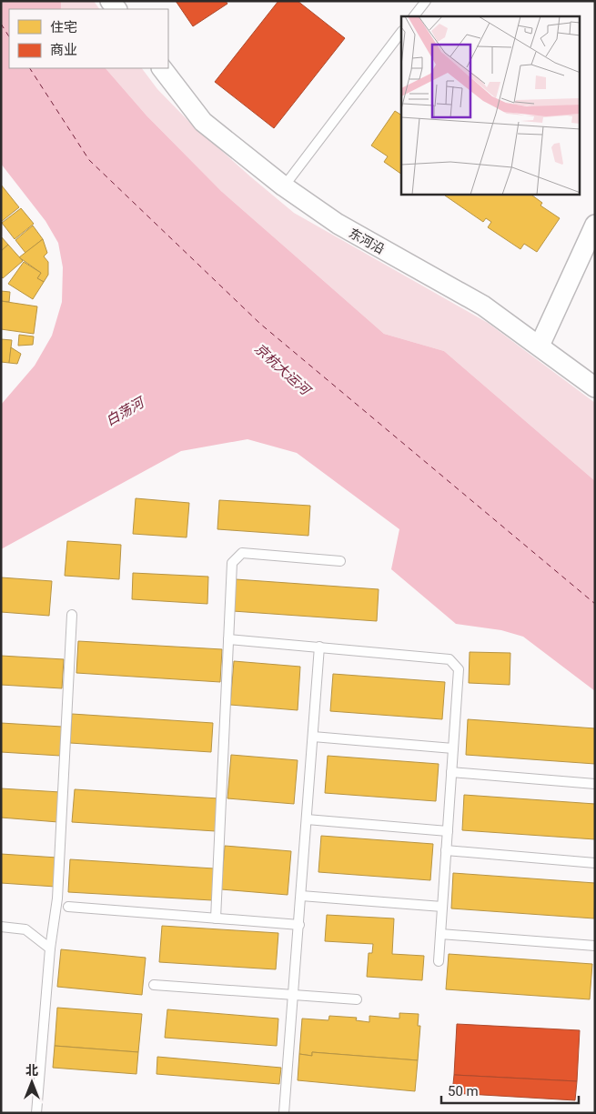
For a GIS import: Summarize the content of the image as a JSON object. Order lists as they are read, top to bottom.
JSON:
{
  "streets": {
    "street": ["东河沿"]
  },
  "water": ["京杭大运河", "白荡河"],
  "legend": ["住宅", "商业"],
  "scale_bar": "50 m",
  "north": "top"
}
